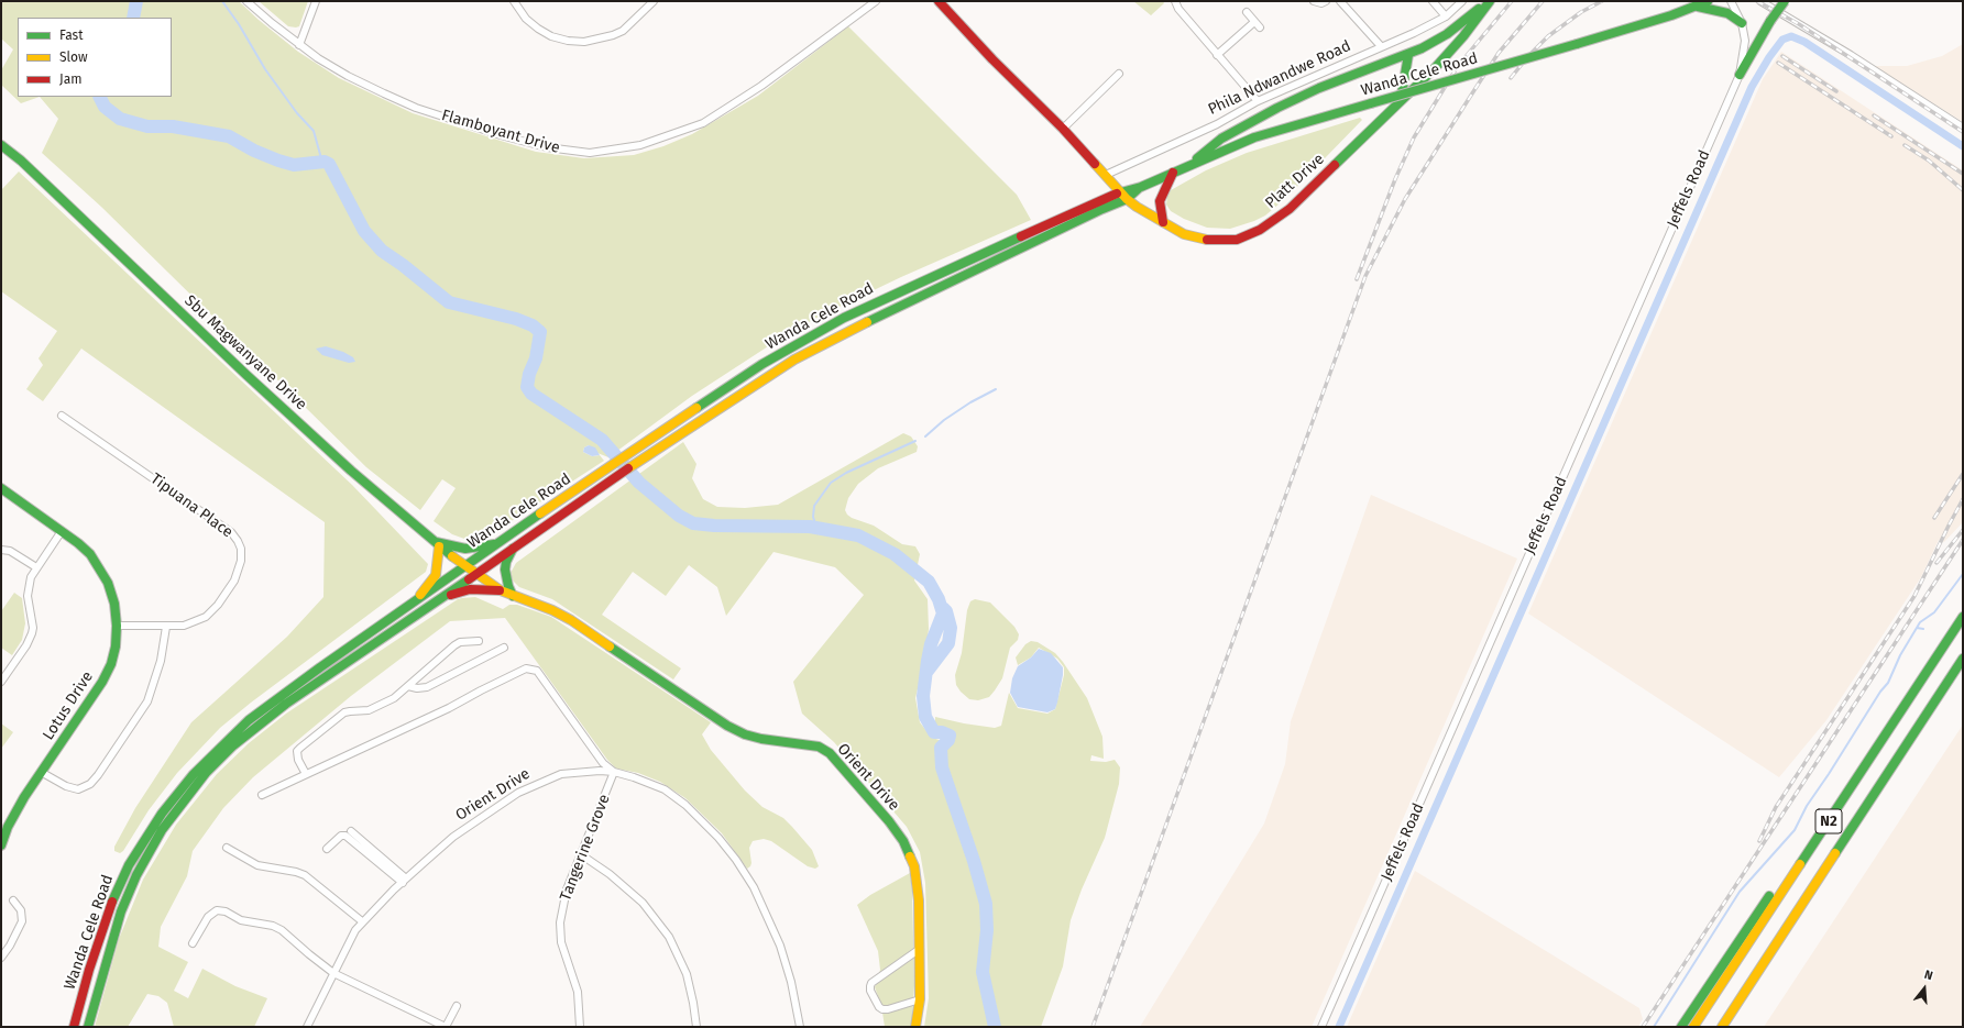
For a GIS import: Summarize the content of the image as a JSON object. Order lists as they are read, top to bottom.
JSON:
{
  "streets": {
    "main road": [
      "Wanda Cele Road",
      "Phila Ndwandwe Road",
      "Platt Drive",
      "Sbu Magwanyane Drive",
      "Lotus Drive",
      "Orient Drive",
      "N2"
    ],
    "street": [
      "Flamboyant Drive",
      "Jeffels Road",
      "Tipuana Place",
      "Tangerine Grove"
    ]
  },
  "crossings": [
    ["Wanda Cele Road", "Phila Ndwandwe Road"],
    ["Wanda Cele Road", "Platt Drive"],
    ["Wanda Cele Road", "Sbu Magwanyane Drive"],
    ["Wanda Cele Road", "Orient Drive"],
    ["Phila Ndwandwe Road", "Platt Drive"],
    ["Sbu Magwanyane Drive", "Orient Drive"],
    ["Tipuana Place", "Lotus Drive"],
    ["Orient Drive", "Tangerine Grove"]
  ],
  "legend": ["Fast", "Slow", "Jam"],
  "north": "top"
}
